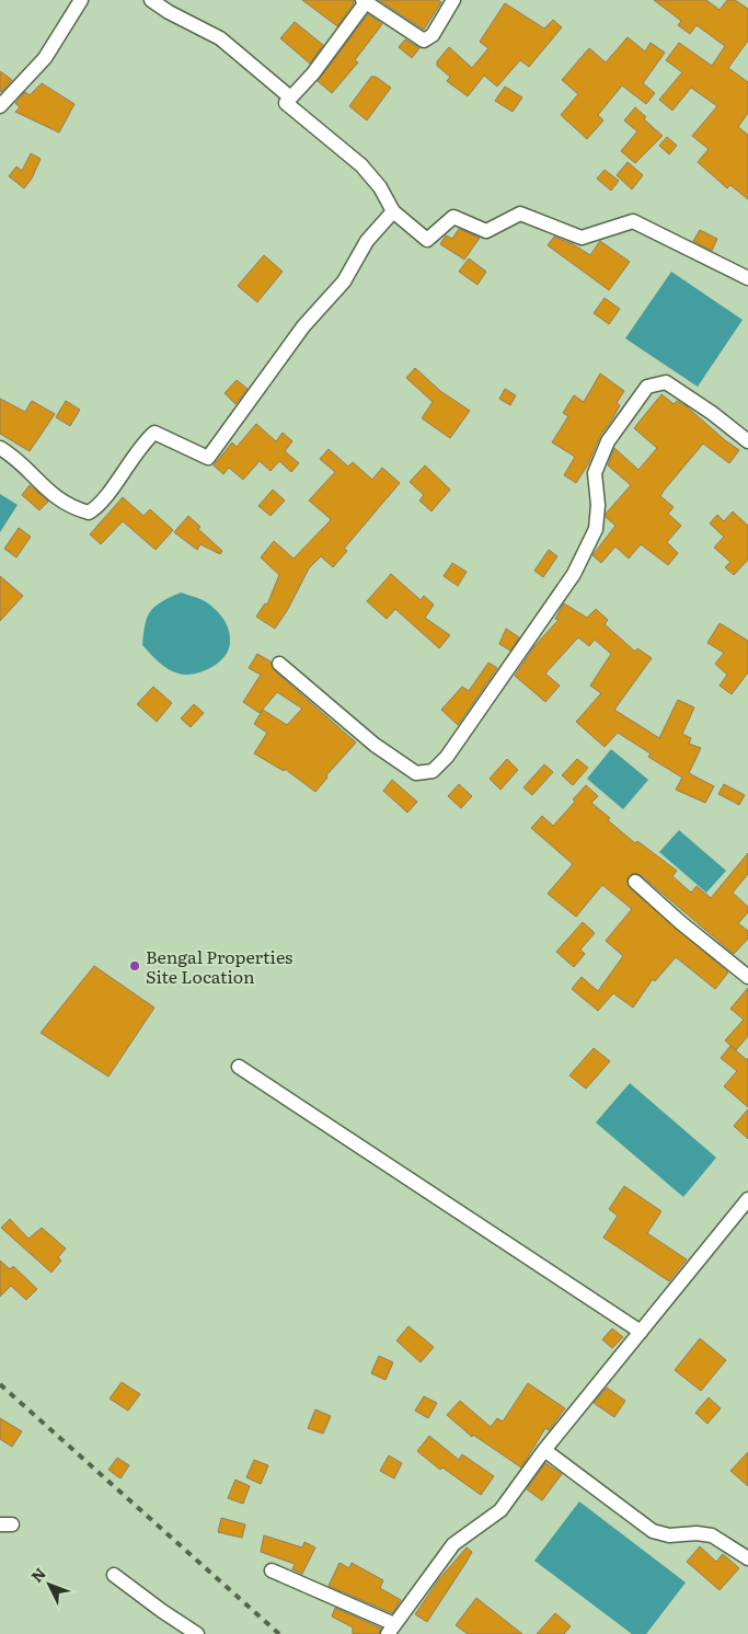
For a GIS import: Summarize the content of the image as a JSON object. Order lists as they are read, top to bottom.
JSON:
{
  "places": ["Bengal Properties Site Location"],
  "north": "top left"
}
